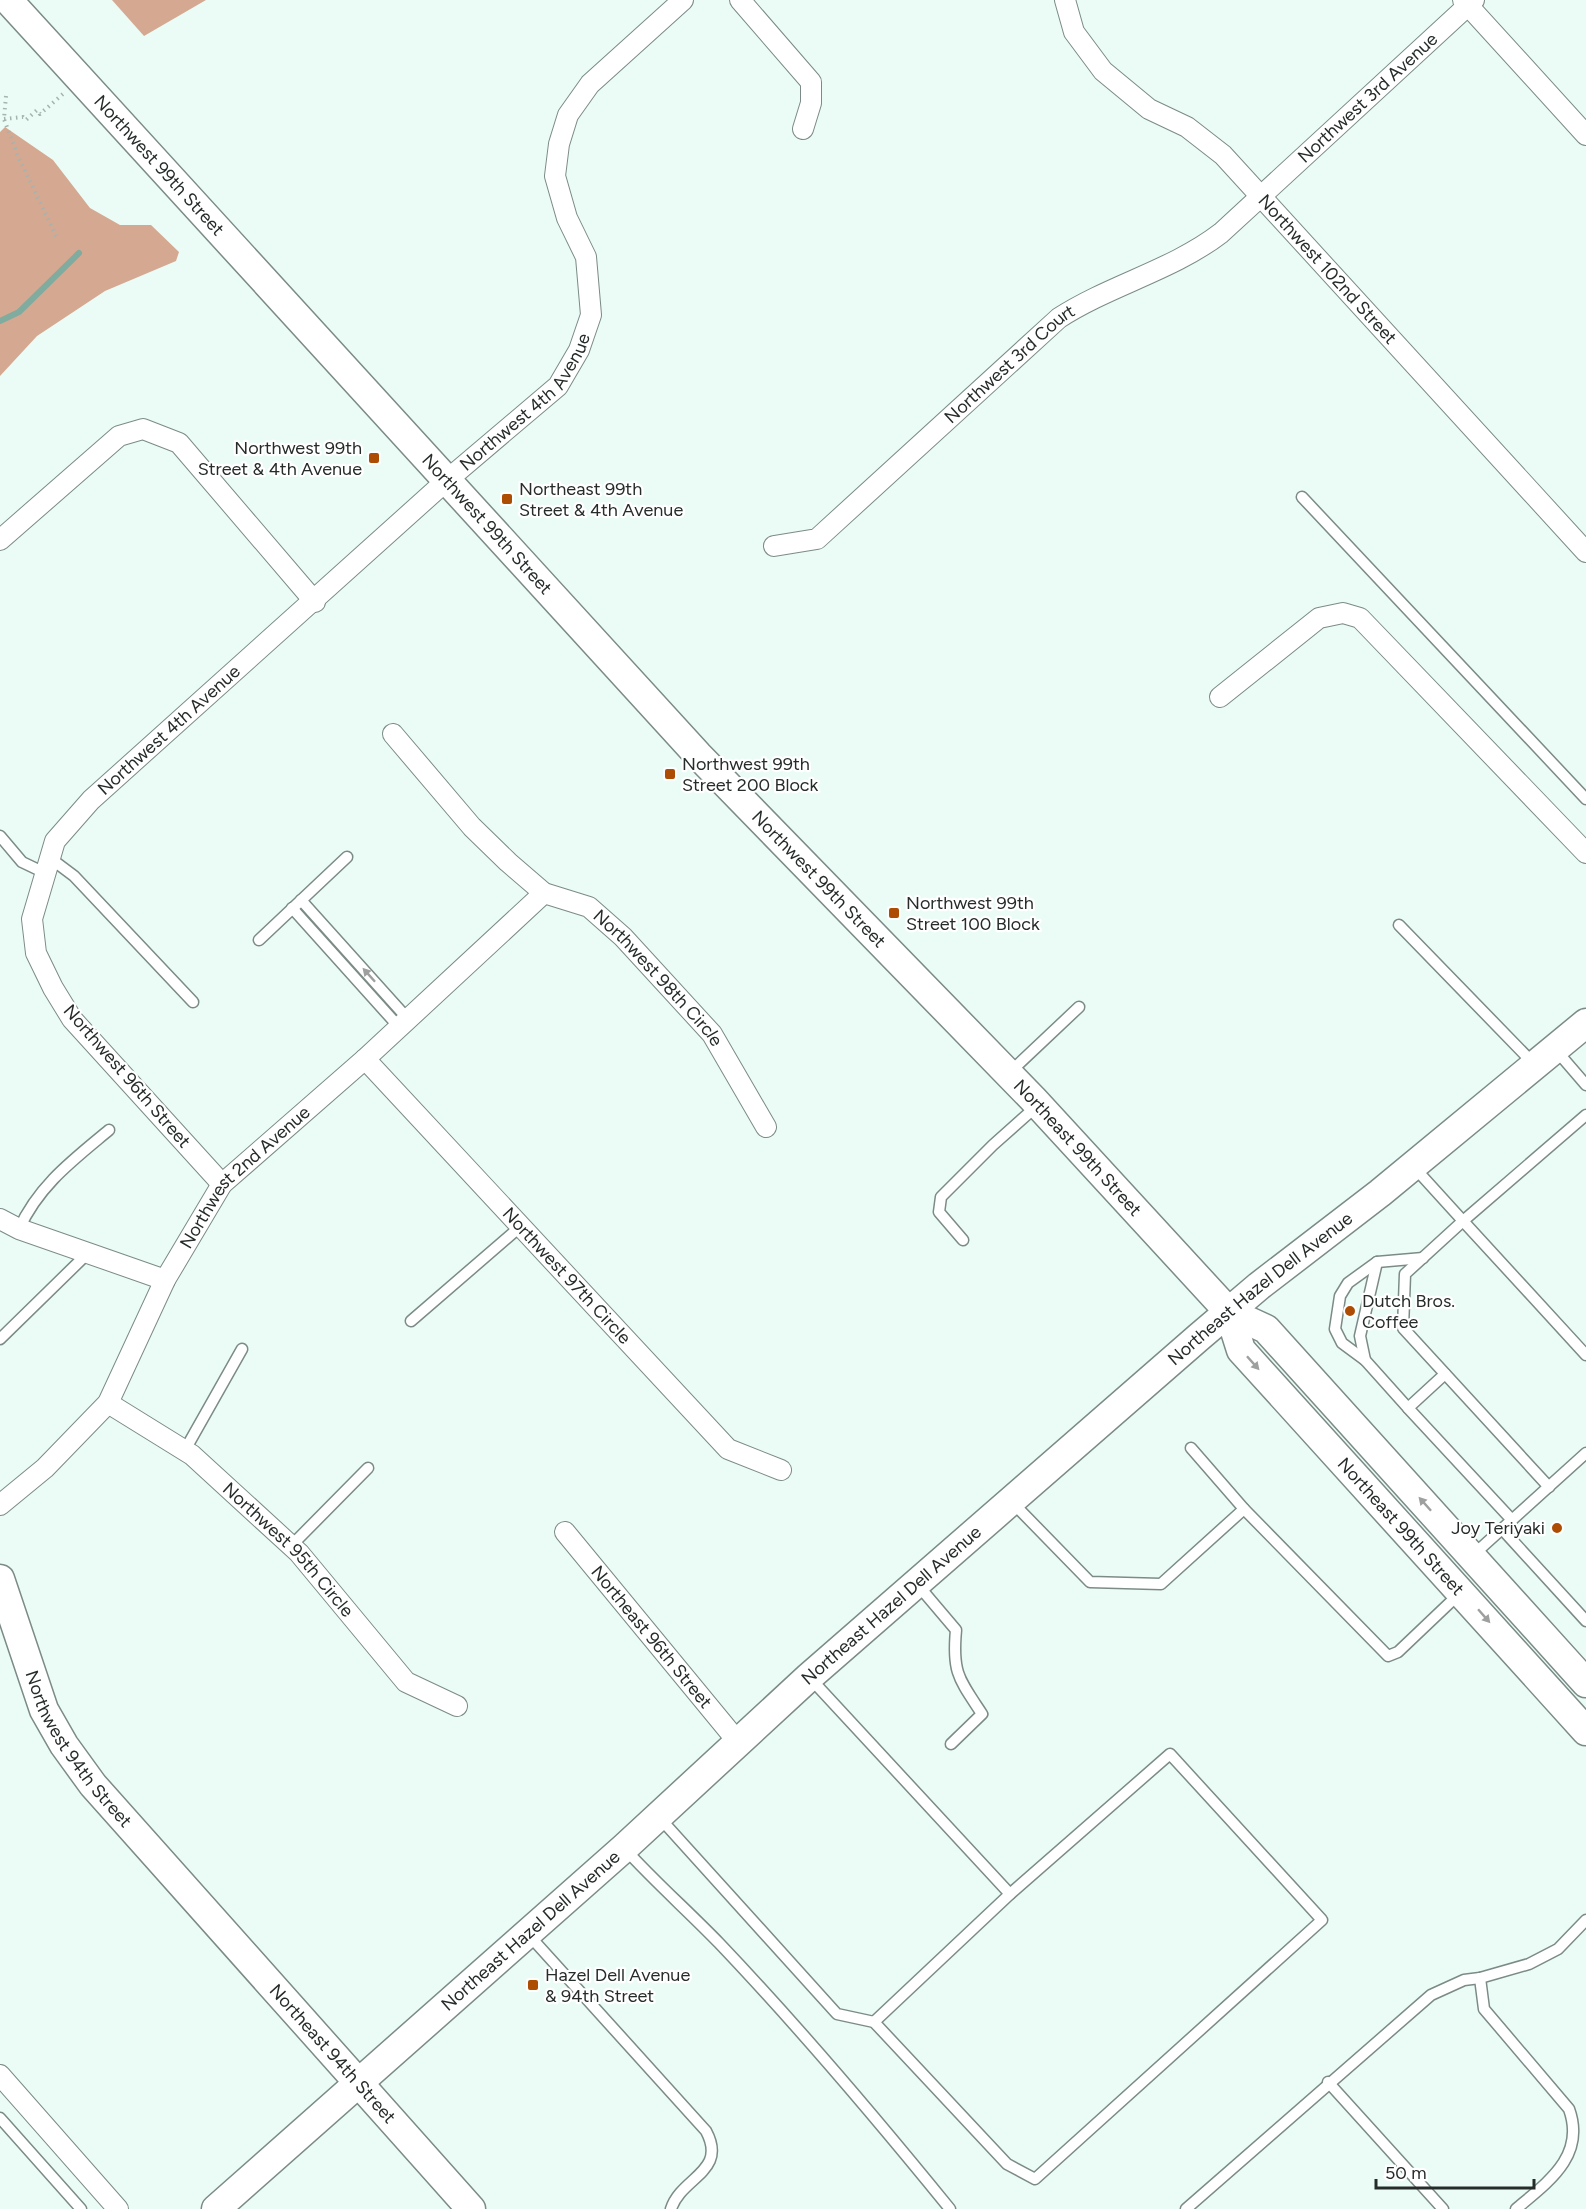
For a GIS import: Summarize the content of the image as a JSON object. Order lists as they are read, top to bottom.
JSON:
{
  "streets": {
    "main road": [
      "Northwest 99th Street",
      "Northeast 99th Street",
      "Northeast Hazel Dell Avenue",
      "Northwest 94th Street",
      "Northeast 94th Street"
    ],
    "street": [
      "Northwest 3rd Avenue",
      "Northwest 102nd Street",
      "Northwest 3rd Court",
      "Northwest 4th Avenue",
      "Northwest 98th Circle",
      "Northwest 96th Street",
      "Northwest 2nd Avenue",
      "Northwest 97th Circle",
      "Northwest 95th Circle",
      "Northeast 96th Street"
    ]
  },
  "crossings": [
    ["Northwest 3rd Avenue", "Northwest 102nd Street"],
    ["Northwest 3rd Avenue", "Northwest 3rd Court"],
    ["Northwest 99th Street", "Northwest 4th Avenue"],
    ["Northwest 99th Street", "Northeast 99th Street"],
    ["Northwest 102nd Street", "Northwest 3rd Court"],
    ["Northwest 4th Avenue", "Northwest 96th Street"],
    ["Northwest 98th Circle", "Northwest 2nd Avenue"],
    ["Northwest 96th Street", "Northwest 2nd Avenue"],
    ["Northeast 99th Street", "Northeast Hazel Dell Avenue"],
    ["Northwest 2nd Avenue", "Northwest 97th Circle"],
    ["Northwest 2nd Avenue", "Northwest 95th Circle"],
    ["Northeast Hazel Dell Avenue", "Northeast 96th Street"],
    ["Northeast Hazel Dell Avenue", "Northeast 94th Street"],
    ["Northwest 94th Street", "Northeast 94th Street"]
  ],
  "places": {
    "transit": [
      "Northwest 99th Street & 4th Avenue",
      "Northeast 99th Street & 4th Avenue",
      "Northwest 99th Street 200 Block",
      "Northwest 99th Street 100 Block",
      "Hazel Dell Avenue & 94th Street"
    ],
    "other": ["Dutch Bros. Coffee", "Joy Teriyaki"]
  },
  "scale_bar": "50 m"
}
